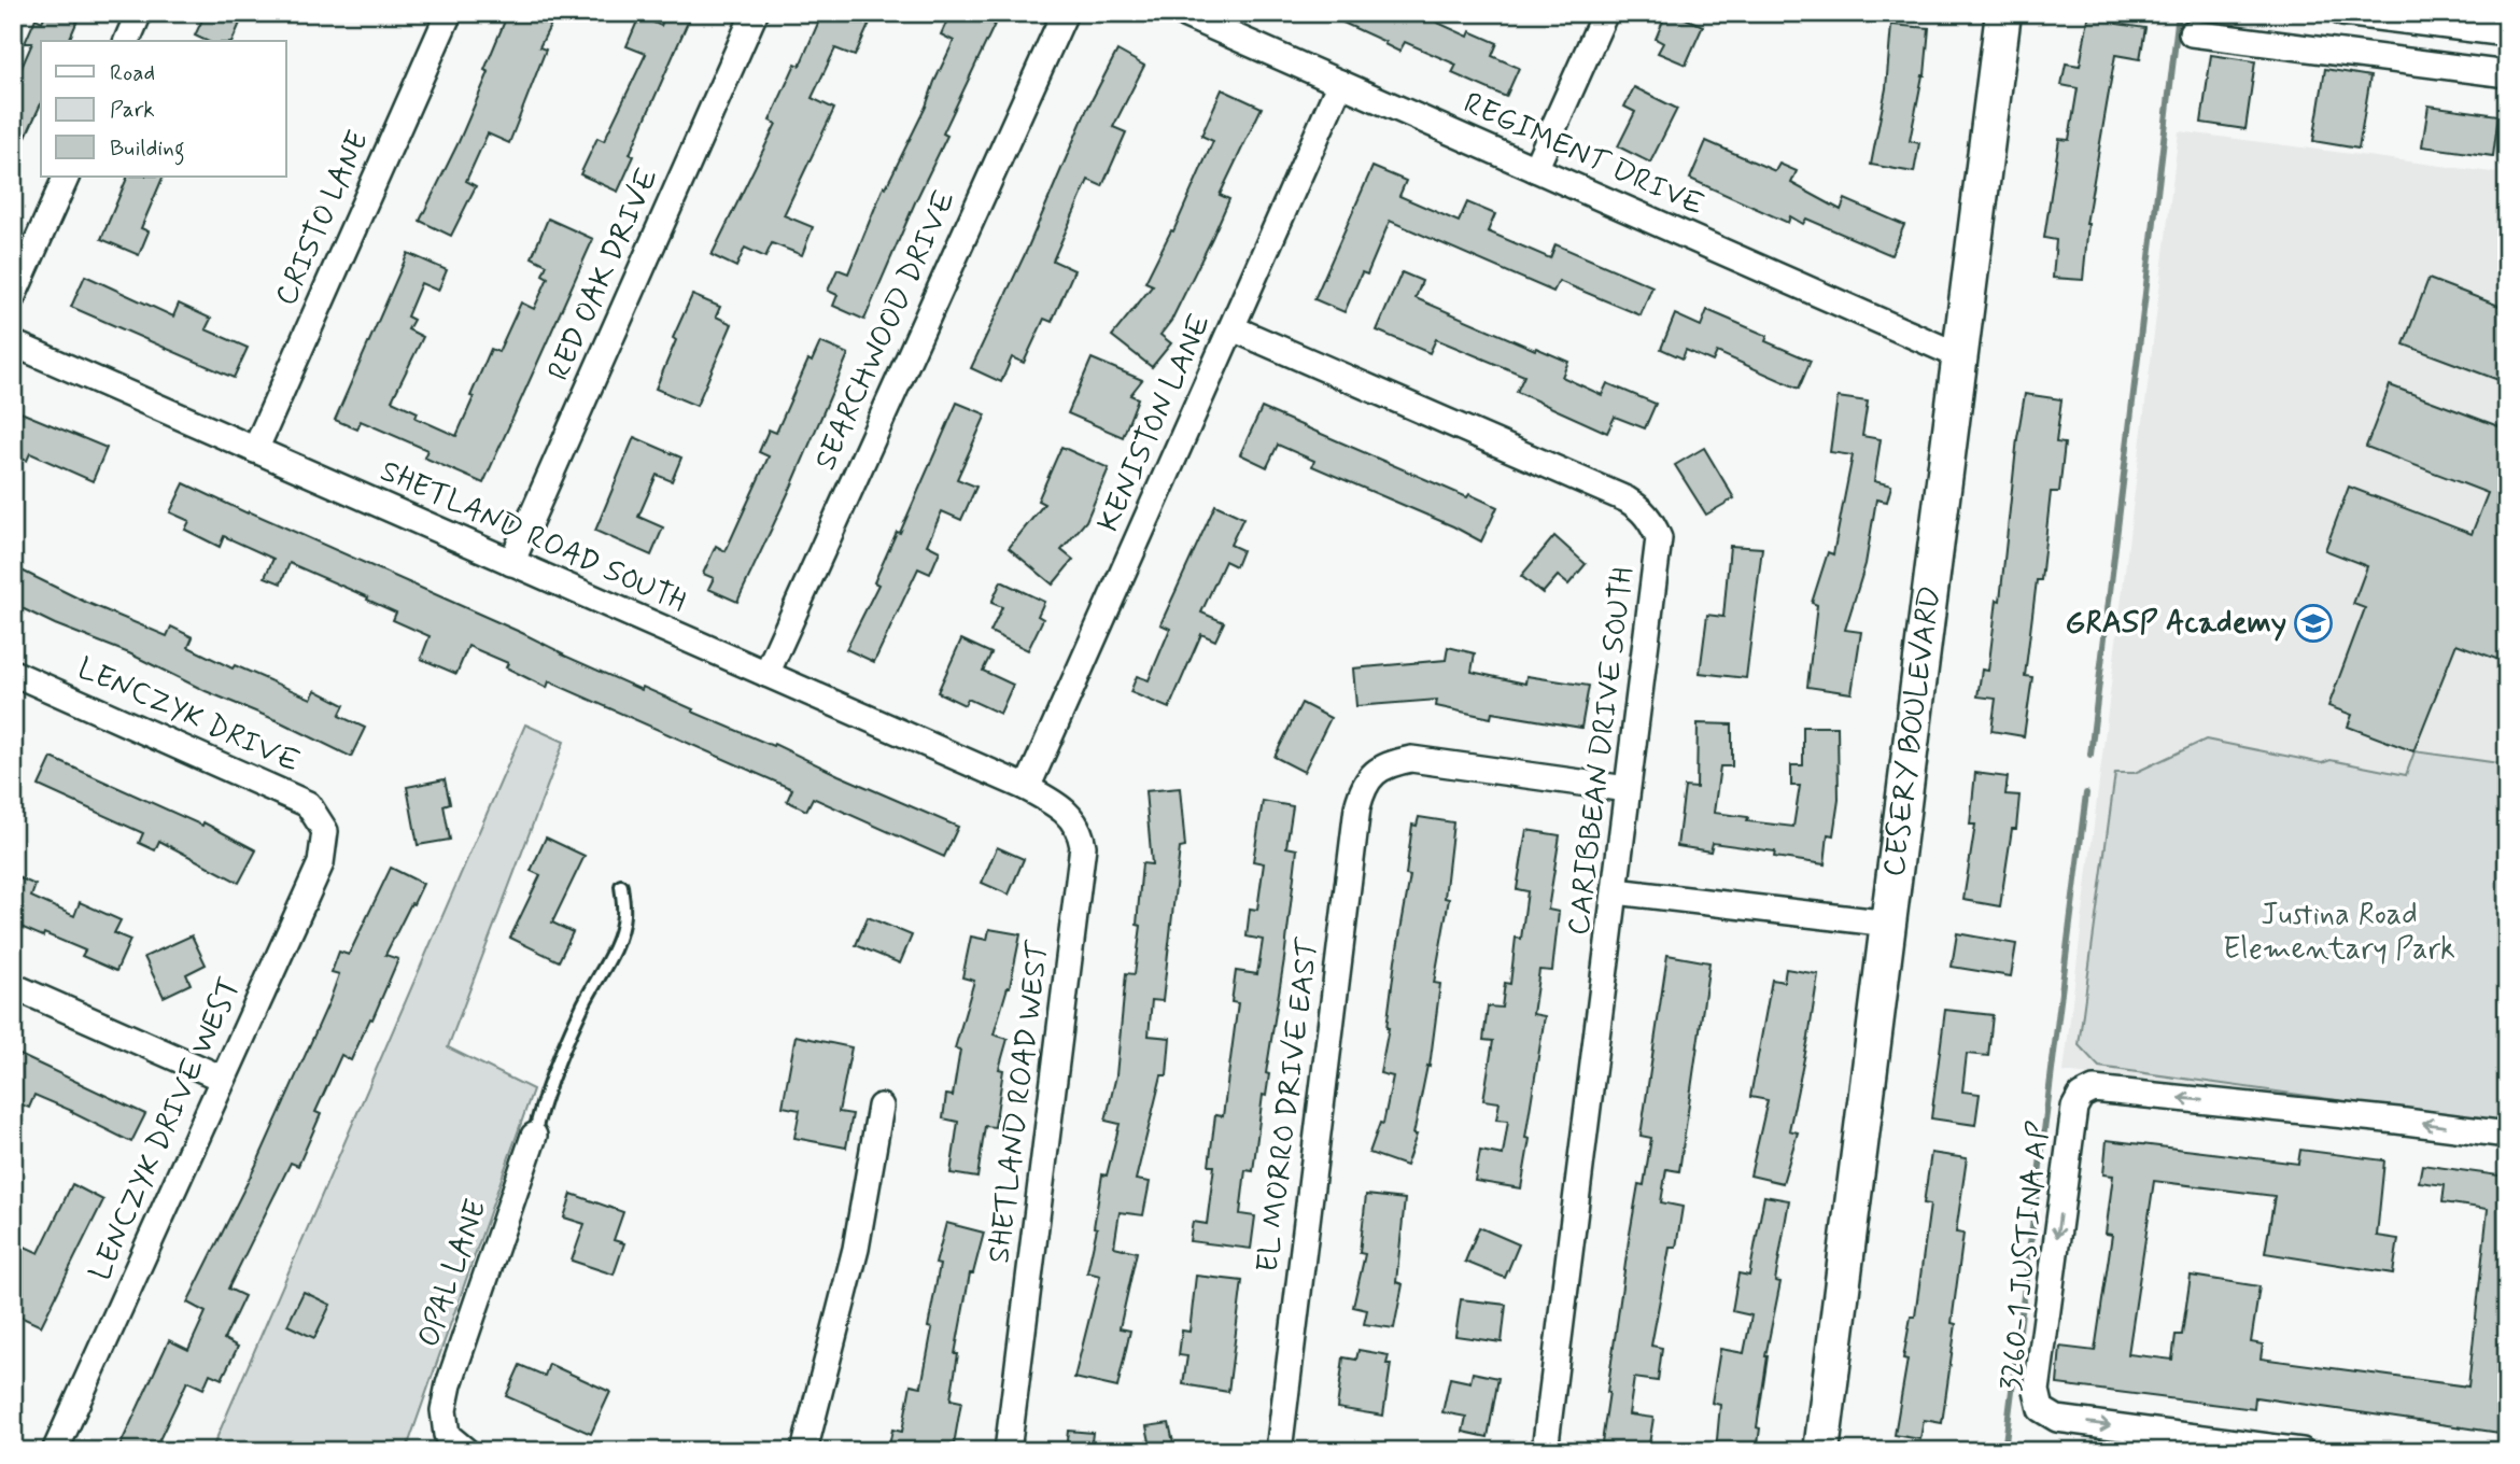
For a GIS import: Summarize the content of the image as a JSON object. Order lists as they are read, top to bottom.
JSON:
{
  "streets": {
    "main road": ["CESERY BOULEVARD"],
    "street": [
      "REGIMENT DRIVE",
      "CRISTO LANE",
      "RED OAK DRIVE",
      "SEARCHWOOD DRIVE",
      "KENISTON LANE",
      "SHETLAND ROAD SOUTH",
      "LENCZYK DRIVE",
      "CARIBBEAN DRIVE SOUTH",
      "SHETLAND ROAD WEST",
      "EL MORRO DRIVE EAST",
      "LENCZYK DRIVE WEST",
      "3260-1 JUSTINA AP",
      "OPAL LANE"
    ]
  },
  "crossings": [
    ["REGIMENT DRIVE", "KENISTON LANE"],
    ["REGIMENT DRIVE", "CESERY BOULEVARD"],
    ["CRISTO LANE", "SHETLAND ROAD SOUTH"],
    ["RED OAK DRIVE", "SHETLAND ROAD SOUTH"],
    ["SEARCHWOOD DRIVE", "SHETLAND ROAD SOUTH"],
    ["KENISTON LANE", "SHETLAND ROAD SOUTH"],
    ["KENISTON LANE", "CARIBBEAN DRIVE SOUTH"],
    ["KENISTON LANE", "SHETLAND ROAD WEST"],
    ["SHETLAND ROAD SOUTH", "SHETLAND ROAD WEST"],
    ["LENCZYK DRIVE", "LENCZYK DRIVE WEST"],
    ["CARIBBEAN DRIVE SOUTH", "EL MORRO DRIVE EAST"]
  ],
  "parks": ["Justina Road Elementary Park"],
  "places": {
    "school or university": ["GRASP Academy"]
  },
  "legend": ["Road", "Park", "Building"]
}
